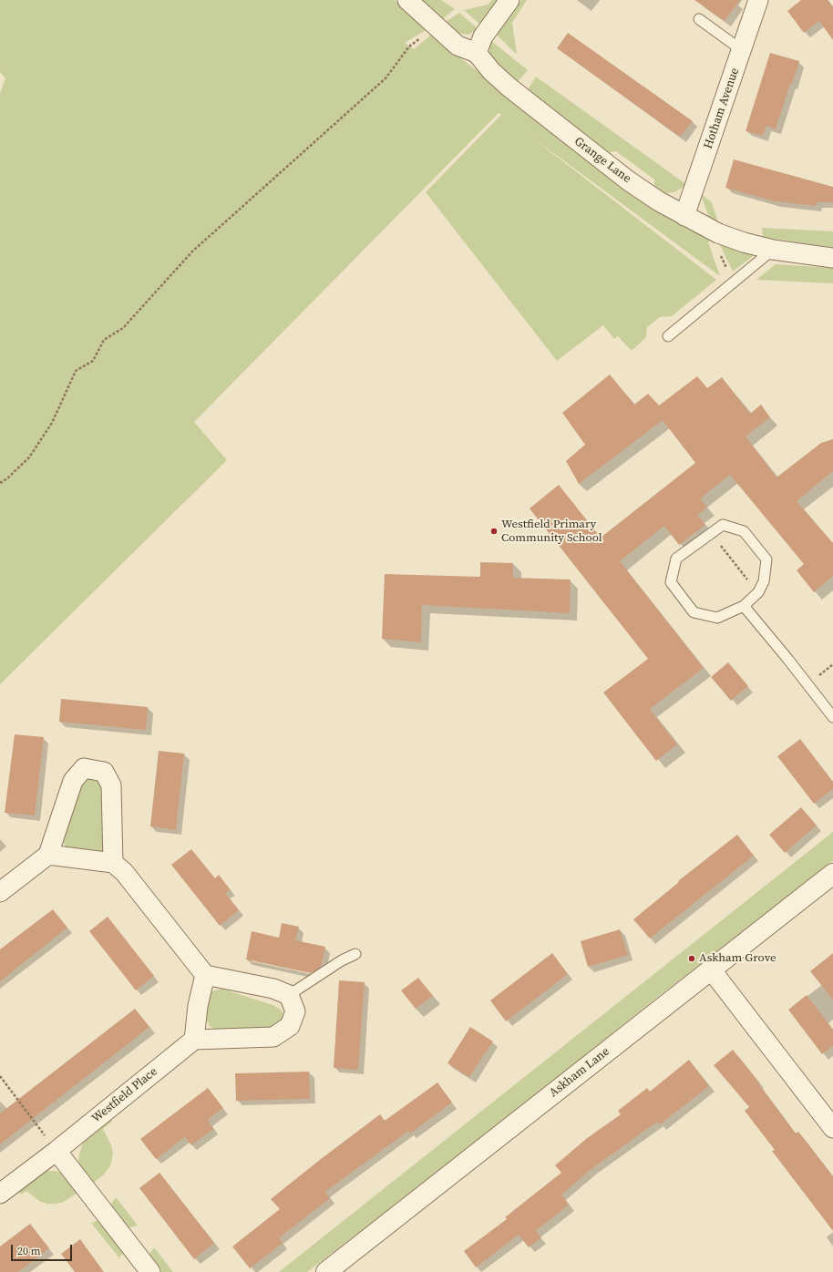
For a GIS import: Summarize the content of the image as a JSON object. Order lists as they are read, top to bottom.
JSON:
{
  "streets": {
    "street": [
      "Hotham Avenue",
      "Grange Lane",
      "Askham Lane",
      "Westfield Place"
    ]
  },
  "crossings": [
    ["Hotham Avenue", "Grange Lane"]
  ],
  "places": ["Westfield Primary Community School", "Askham Grove"],
  "scale_bar": "20 m"
}
